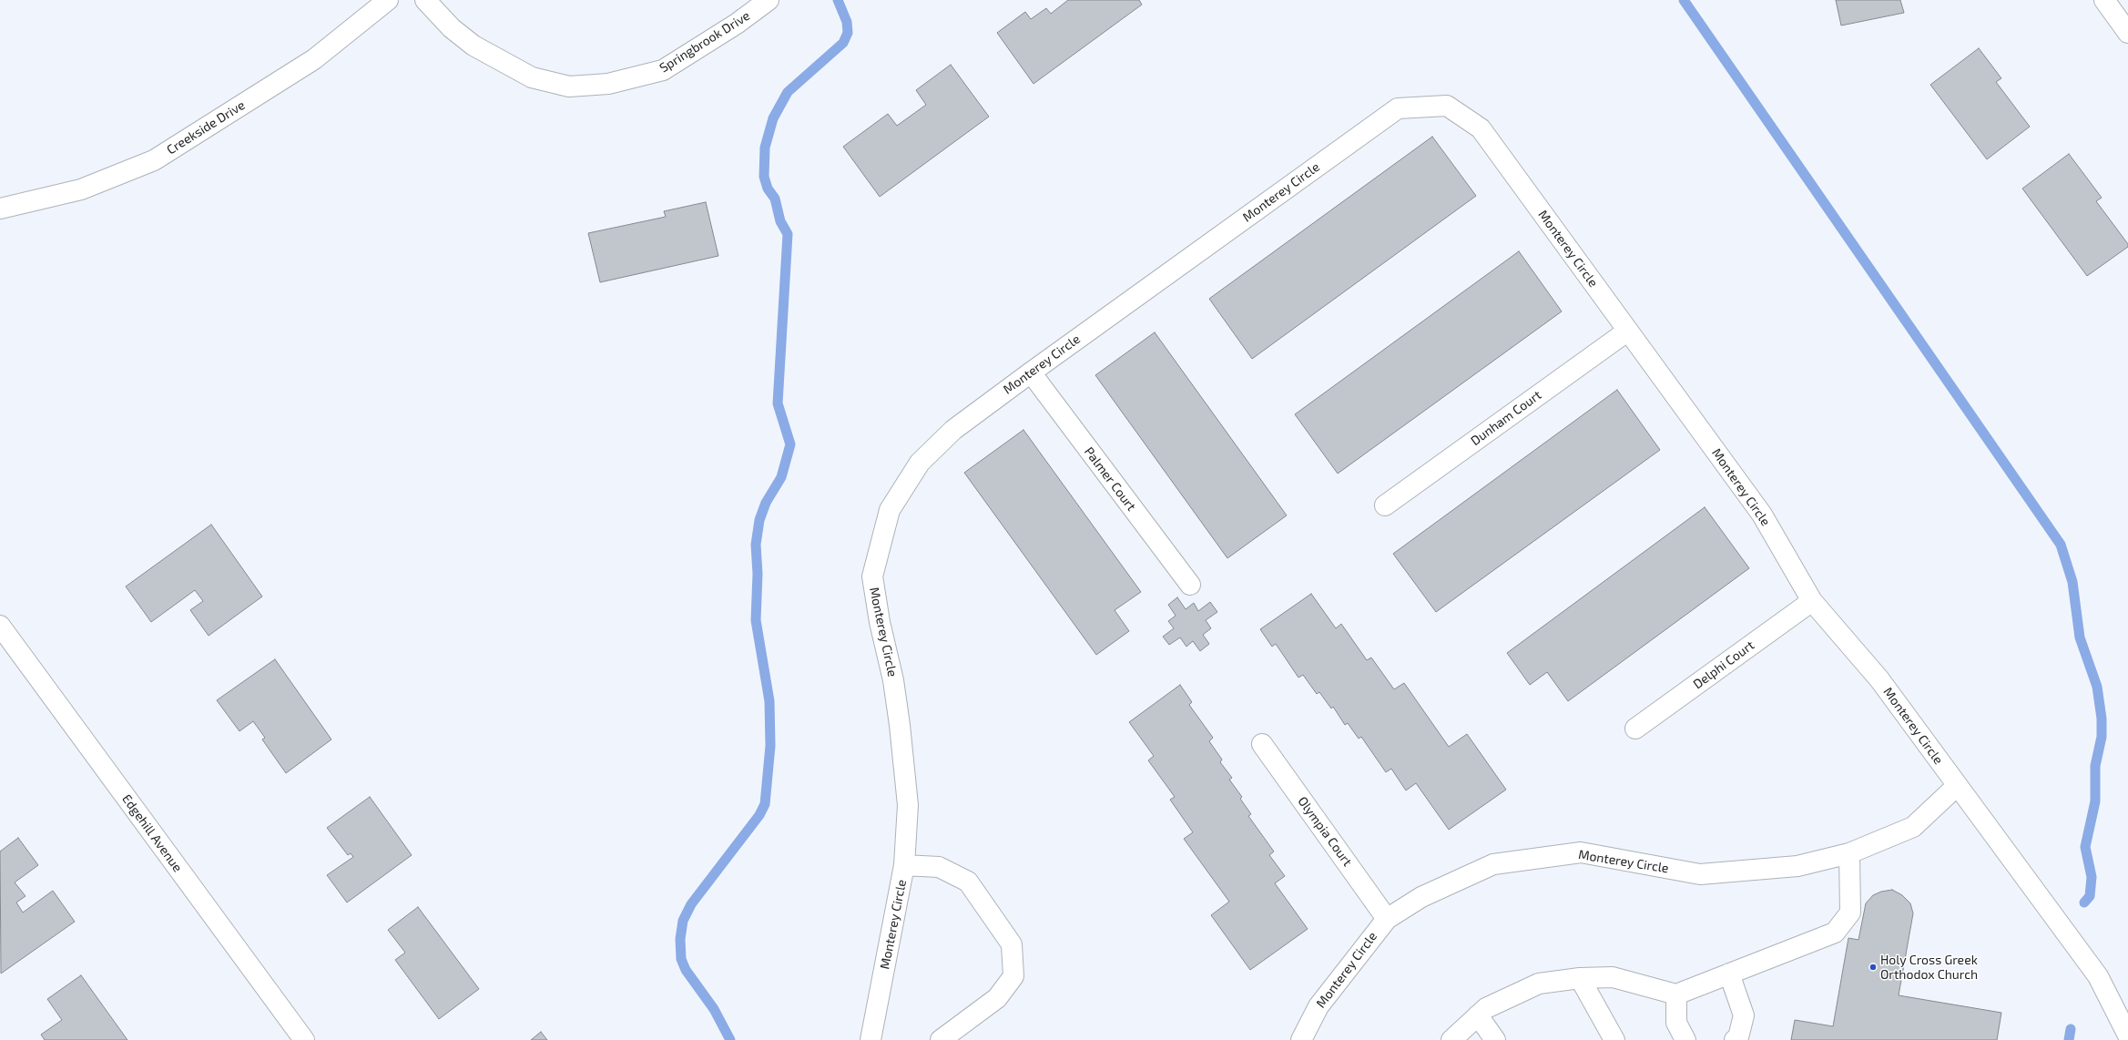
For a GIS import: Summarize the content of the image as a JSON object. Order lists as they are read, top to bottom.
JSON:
{
  "streets": {
    "street": [
      "Springbrook Drive",
      "Creekside Drive",
      "Monterey Circle",
      "Dunham Court",
      "Palmer Court",
      "Delphi Court",
      "Olympia Court",
      "Edgehill Avenue"
    ]
  },
  "crossings": [
    ["Monterey Circle", "Dunham Court"],
    ["Monterey Circle", "Palmer Court"],
    ["Monterey Circle", "Delphi Court"],
    ["Monterey Circle", "Olympia Court"]
  ],
  "places": ["Holy Cross Greek Orthodox Church"]
}
